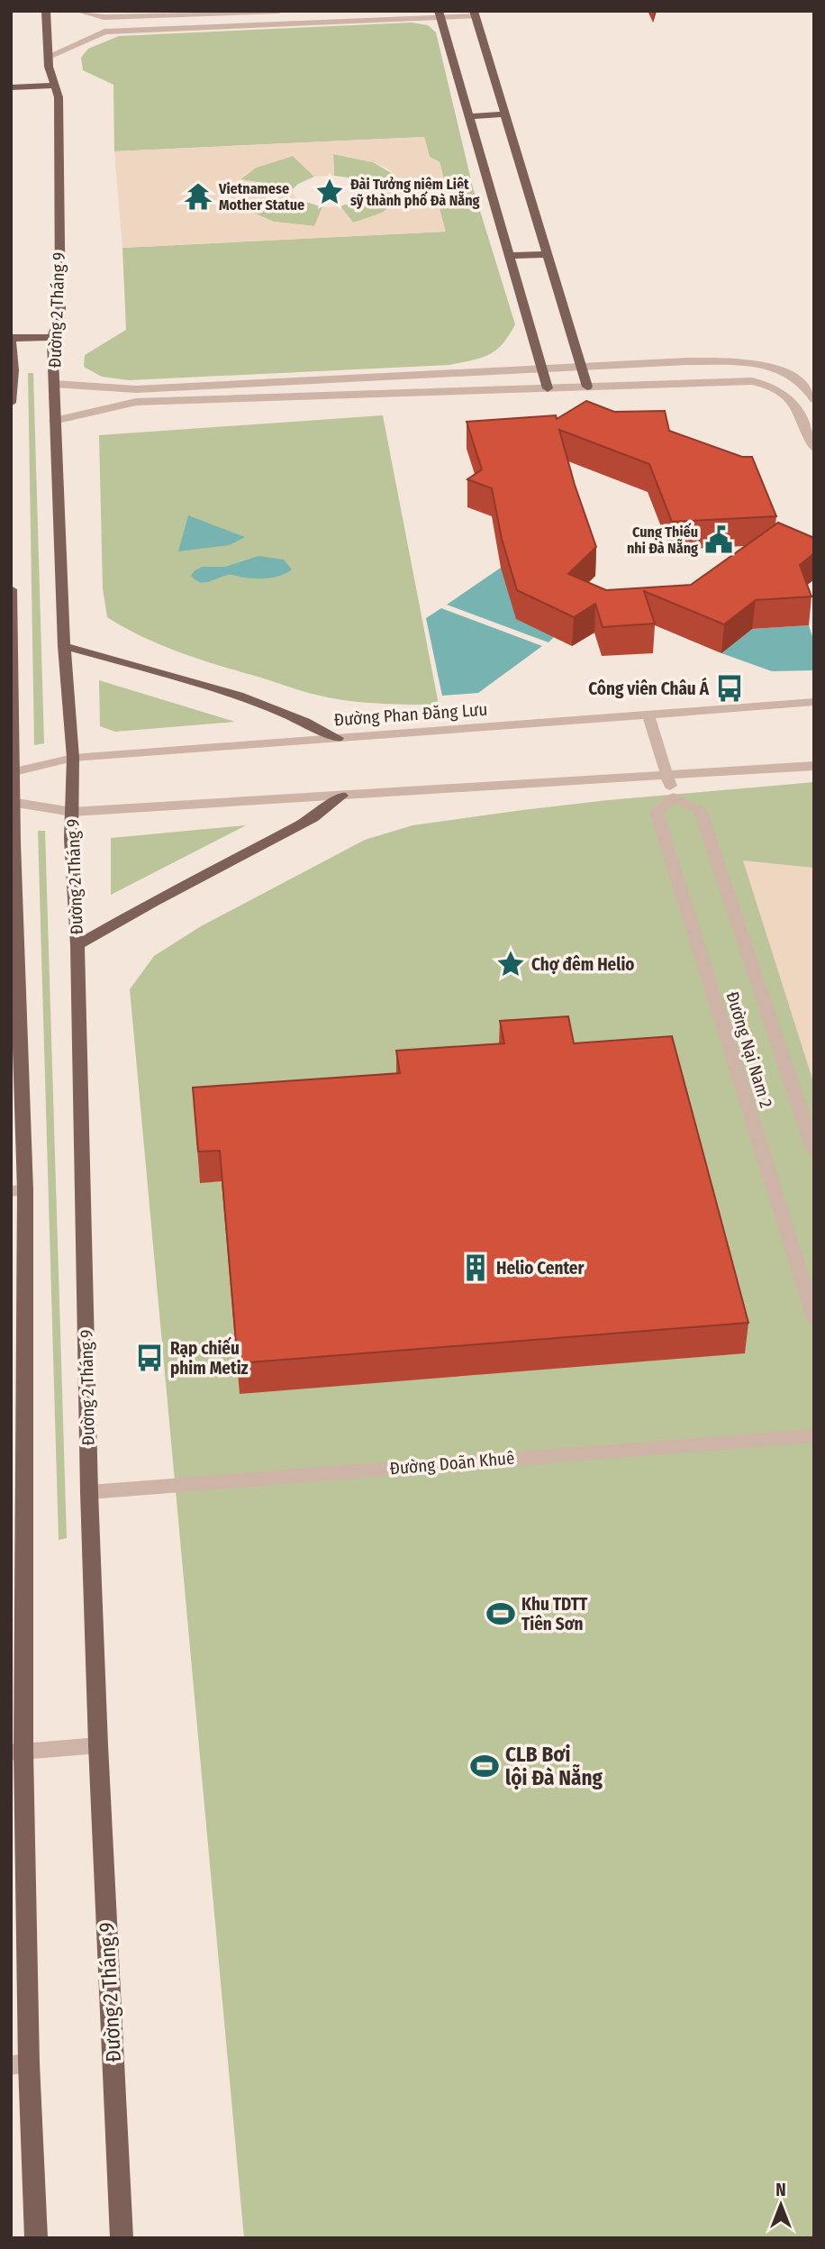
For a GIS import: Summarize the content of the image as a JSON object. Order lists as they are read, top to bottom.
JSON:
{
  "streets": {
    "main road": ["Đường 2 Tháng 9"],
    "street": ["Đường Phan Đăng Lưu", "Đường Nại Nam 2", "Đường Doãn Khuê"]
  },
  "crossings": [
    ["Đường 2 Tháng 9", "Đường Phan Đăng Lưu"],
    ["Đường 2 Tháng 9", "Đường Doãn Khuê"]
  ],
  "places": {
    "place": ["Đài Tưởng niệm Liệt sỹ thành phố Đà Nẵng", "Chợ đêm Helio"],
    "temple": ["Vietnamese Mother Statue"],
    "public building": ["Cung Thiếu nhi Đà Nẵng"],
    "bus stop": ["Công viên Châu Á", "Rạp chiếu phim Metiz"],
    "building": ["Helio Center"],
    "sports": ["Khu TDTT Tiên Sơn", "CLB Bơi lội Đà Nẵng"]
  },
  "north": "top"
}
